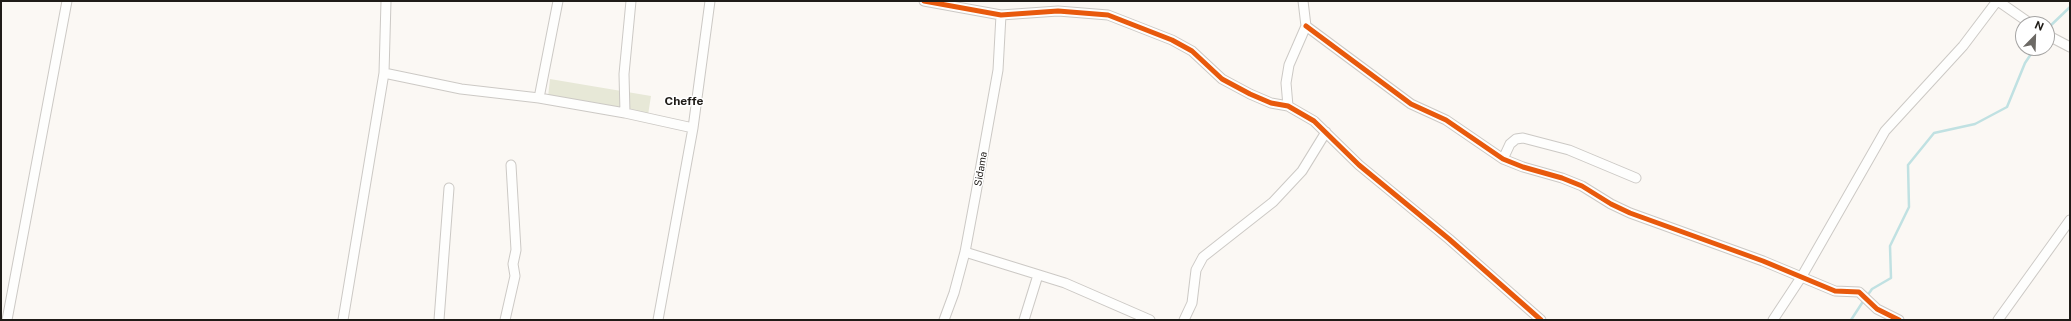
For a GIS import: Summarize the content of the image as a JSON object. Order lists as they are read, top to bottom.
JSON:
{
  "streets": {
    "street": ["Sidama"]
  },
  "districts": ["Cheffe"],
  "north": "top right"
}
